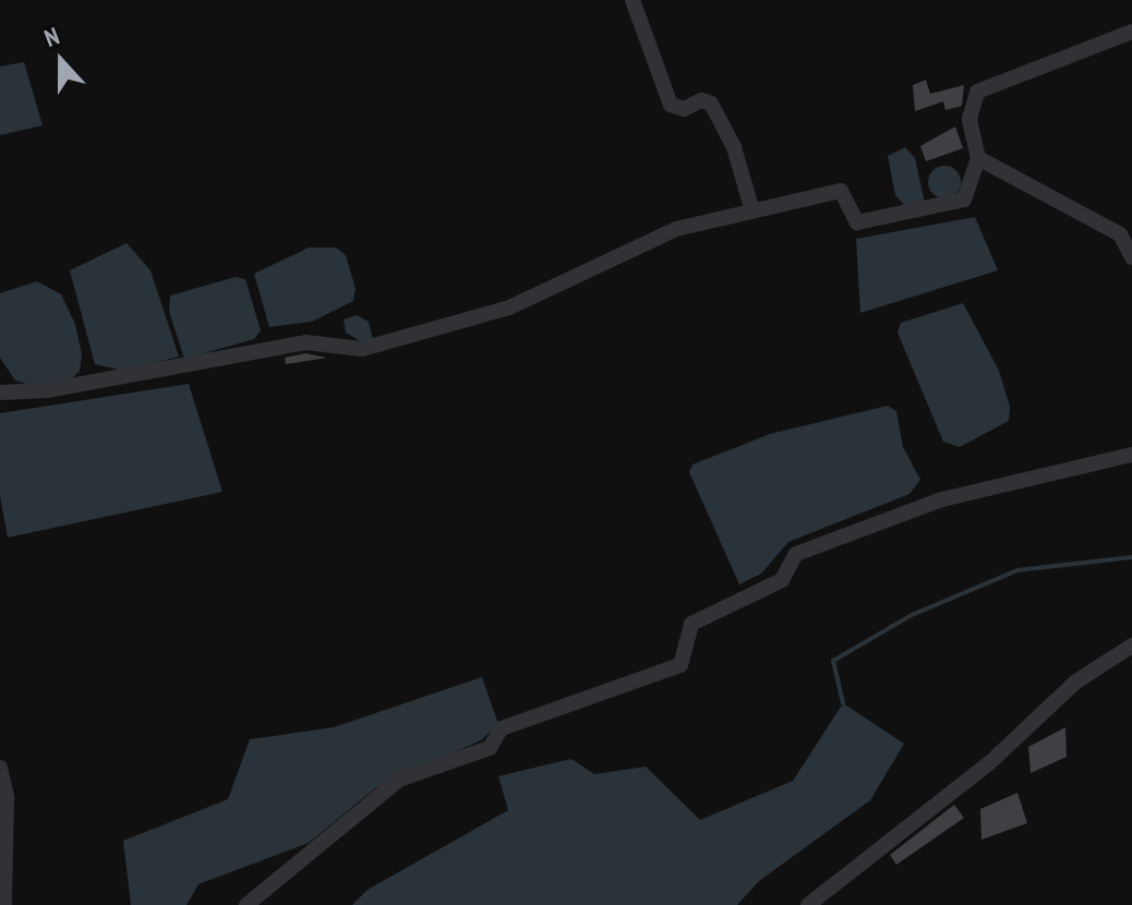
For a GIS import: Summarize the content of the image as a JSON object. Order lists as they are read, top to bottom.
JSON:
{
  "north": "top"
}
